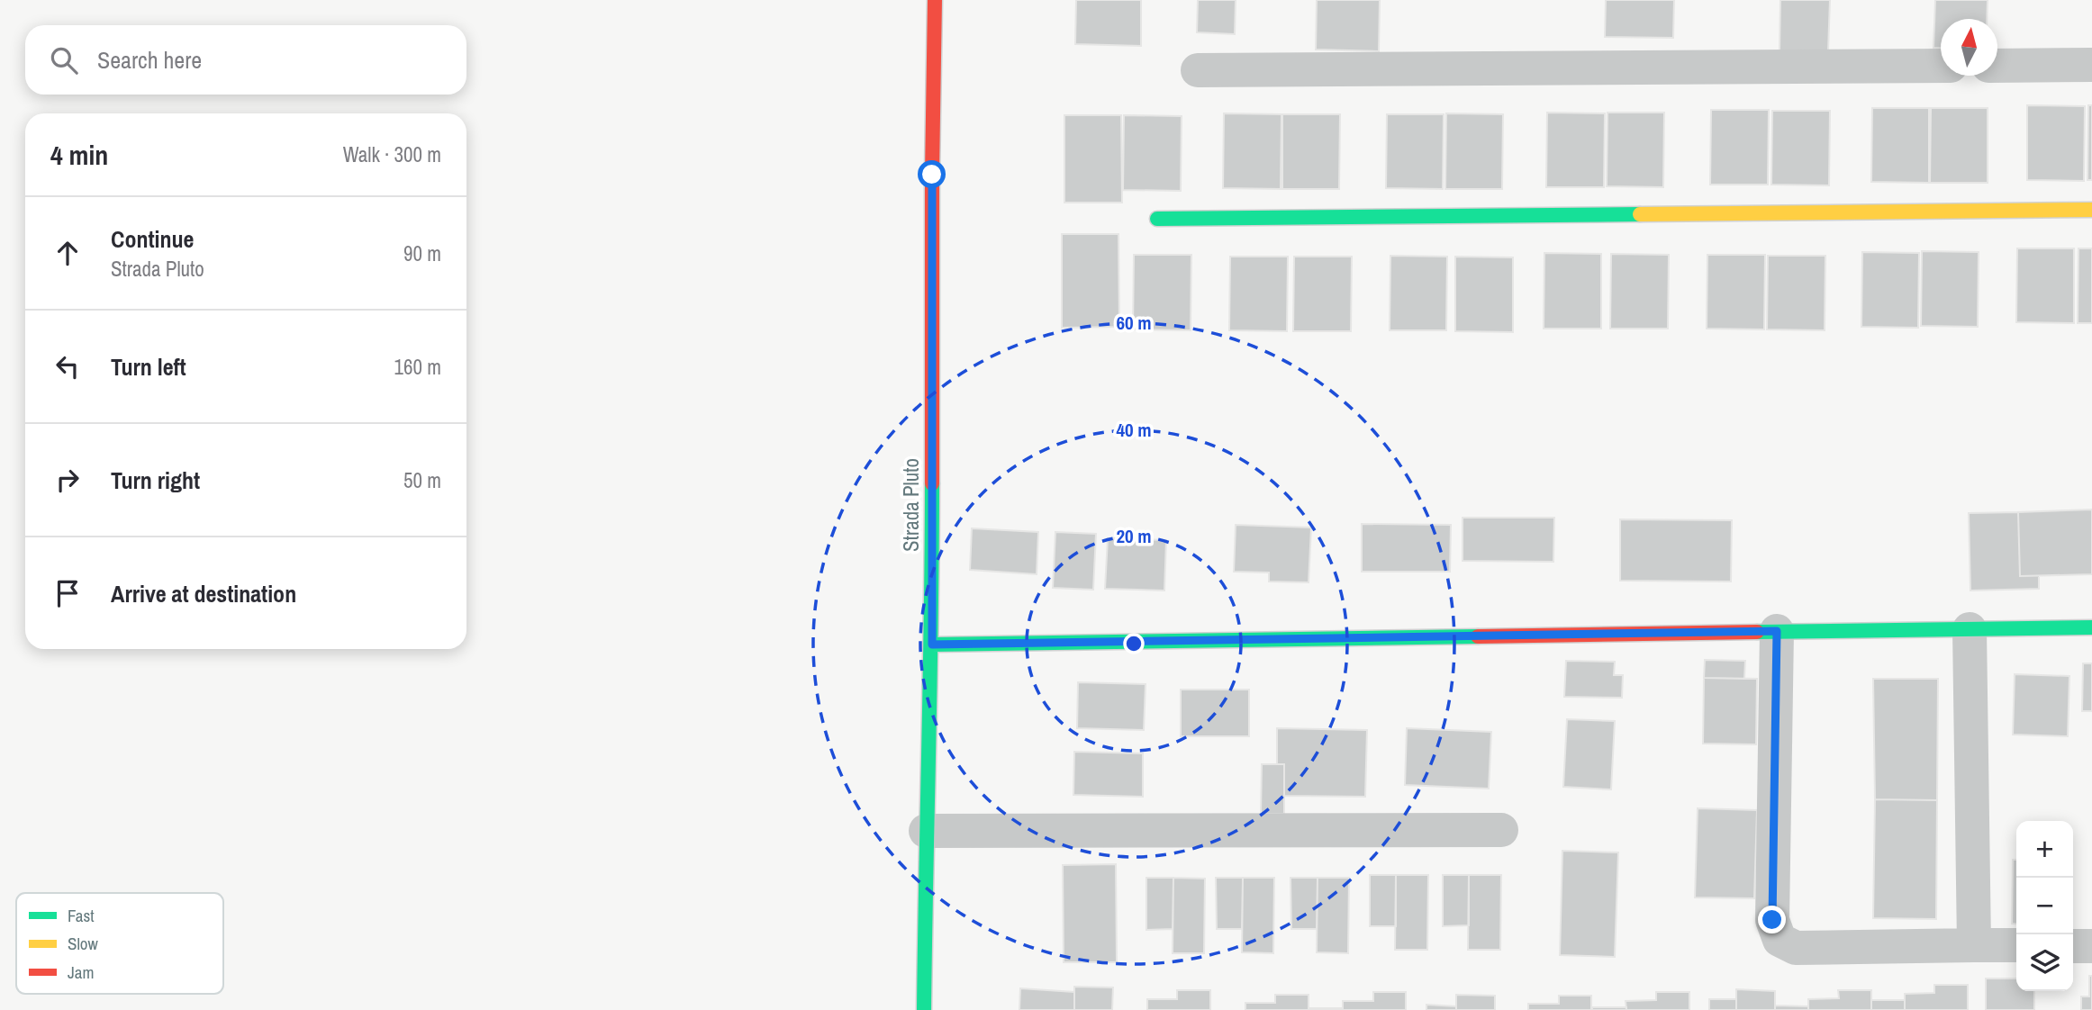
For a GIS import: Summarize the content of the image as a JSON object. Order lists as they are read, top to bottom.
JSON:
{
  "streets": {
    "street": ["Strada Pluto"]
  },
  "legend": ["Fast", "Slow", "Jam"],
  "north": "top",
  "page": {
    "search": "Search here",
    "heading": ["4 min", "Walk · 300 m"],
    "list": [
      ["Continue", "Strada Pluto", "90 m"],
      ["Turn left", "160 m"],
      ["Turn right", "50 m"],
      "Arrive at destination"
    ],
    "map_buttons": ["+", "−"]
  },
  "rings": ["60 m", "40 m", "20 m"]
}
